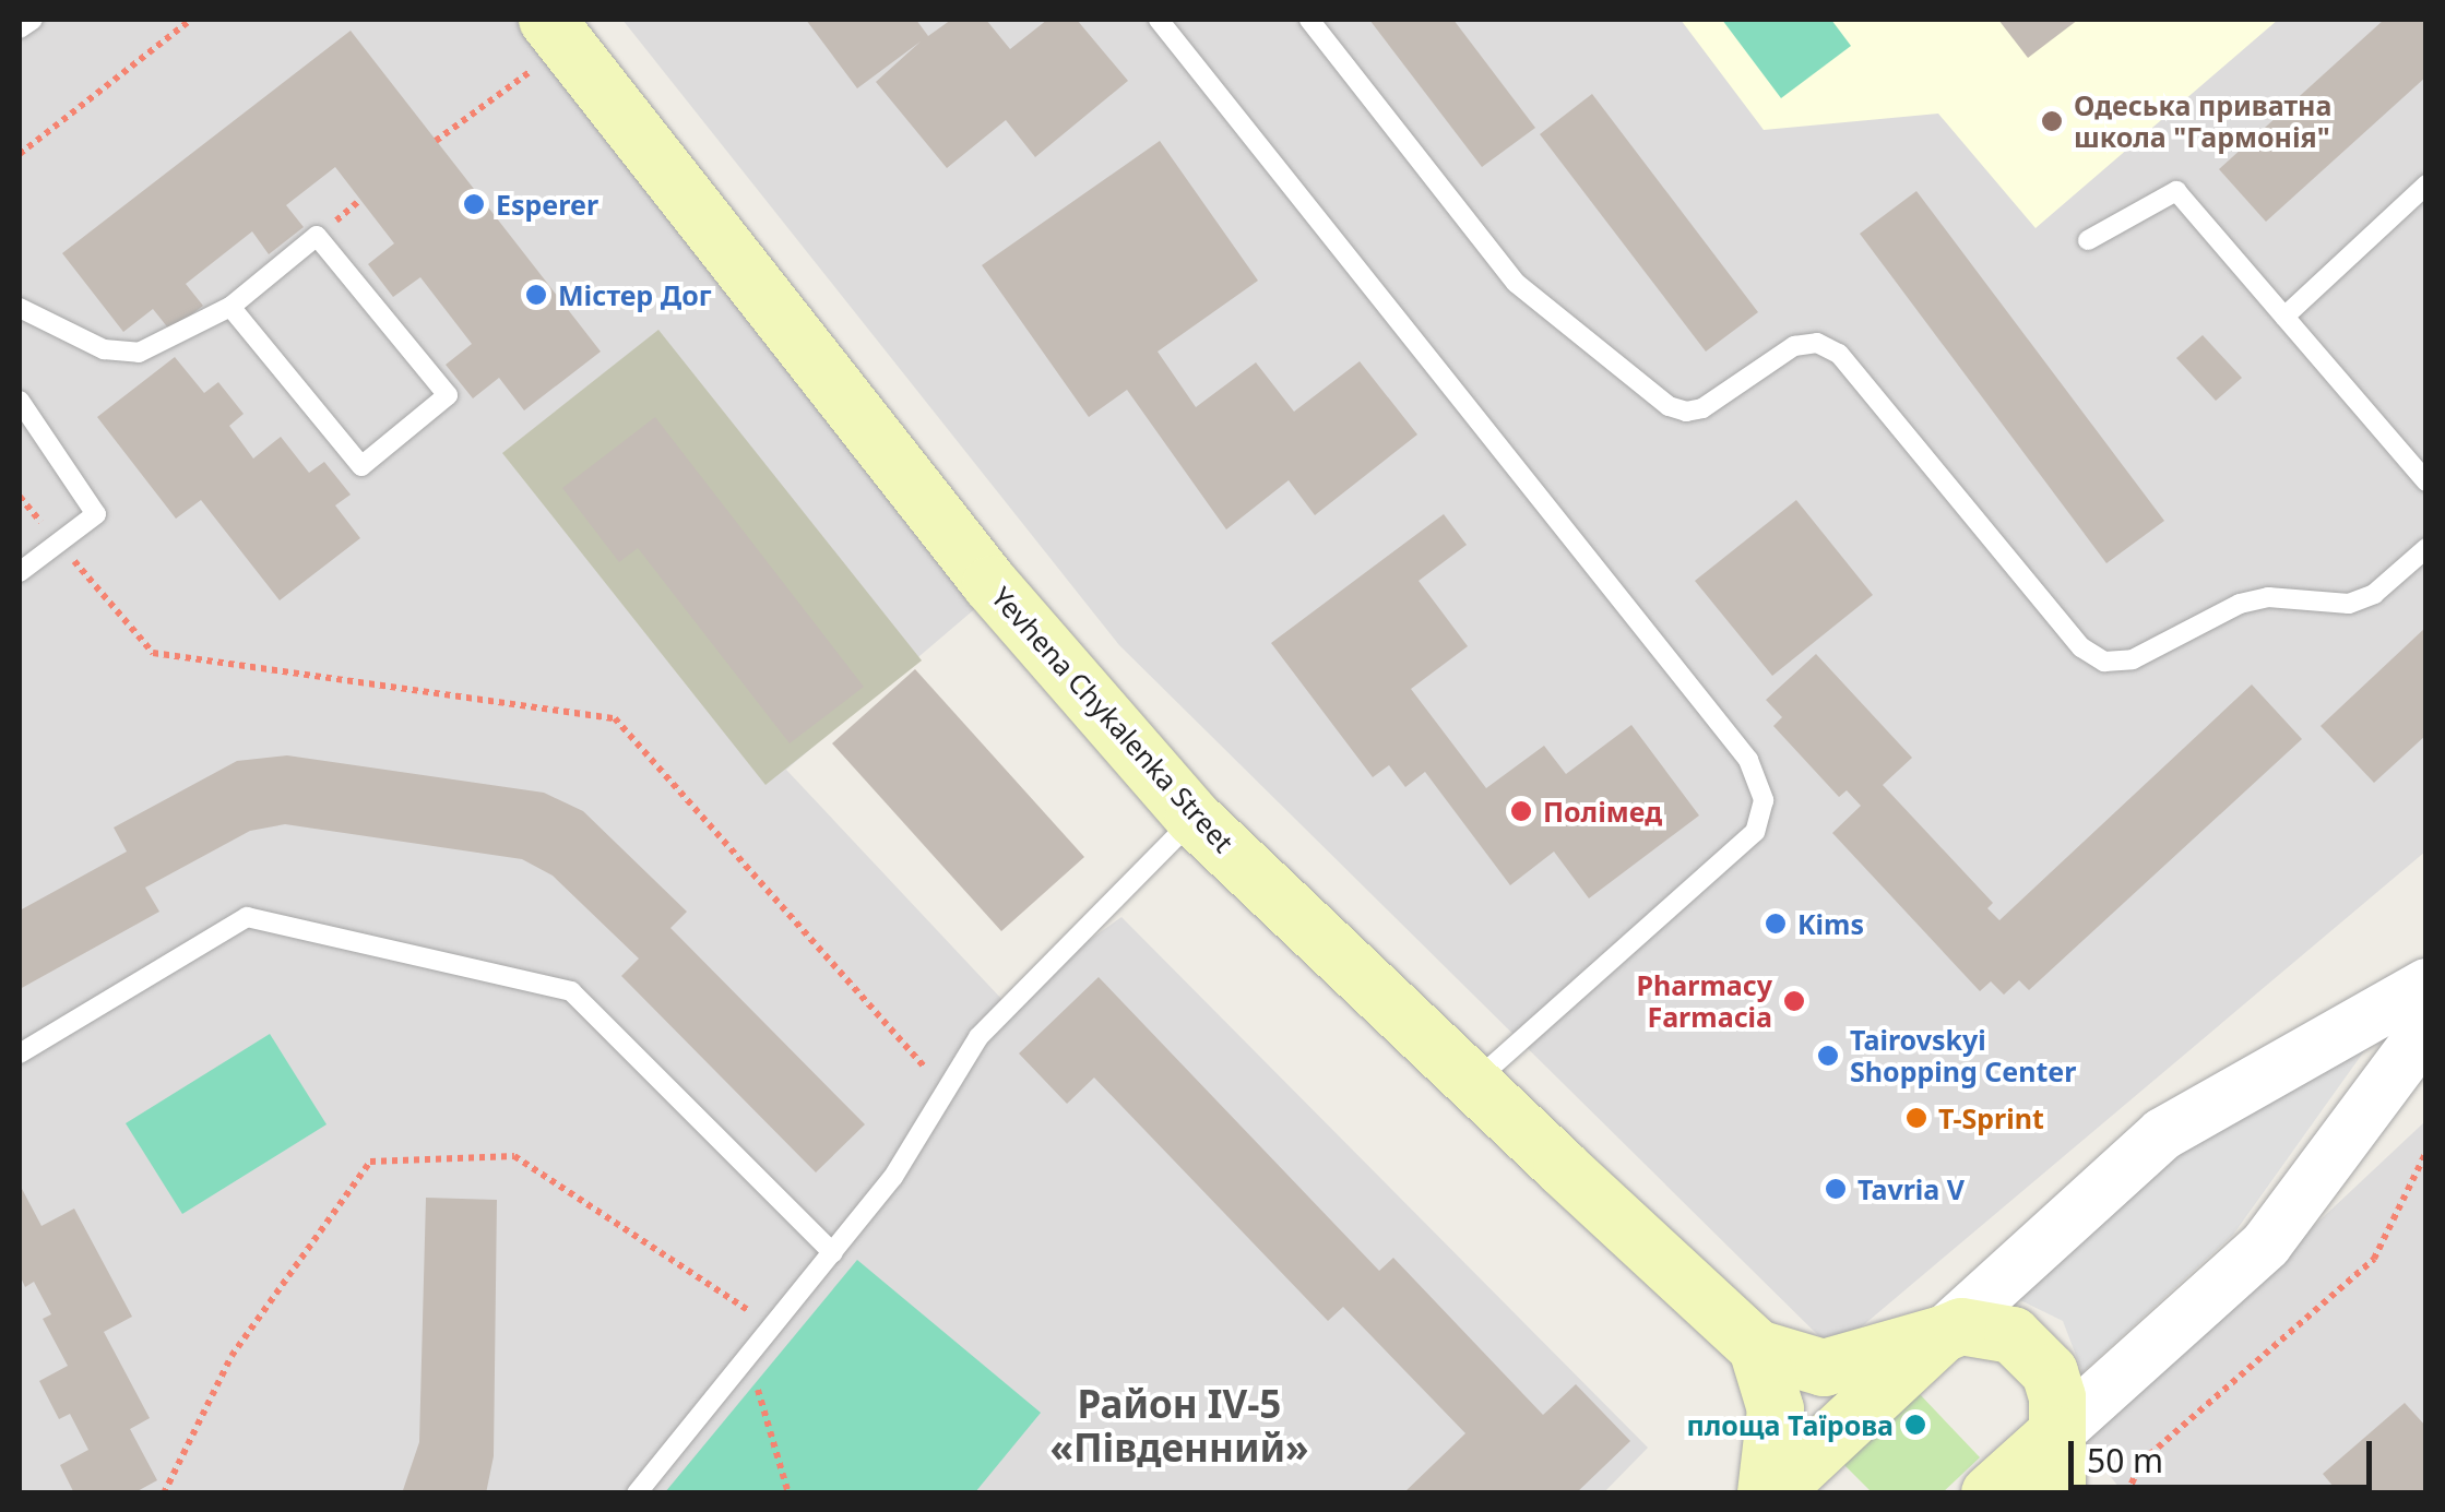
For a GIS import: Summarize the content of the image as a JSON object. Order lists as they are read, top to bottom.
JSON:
{
  "streets": {
    "main road": ["Yevhena Chykalenka Street"]
  },
  "districts": ["Район IV-5 «Південний»"],
  "places": [
    "Одеська приватна школа \"Гармонія\"",
    "Esperer",
    "Містер Дог",
    "Полімед",
    "Kims",
    "Pharmacy Farmacia",
    "Tairovskyi Shopping Center",
    "T-Sprint",
    "Tavria V",
    "площа Таїрова"
  ],
  "scale_bar": "50 m"
}
